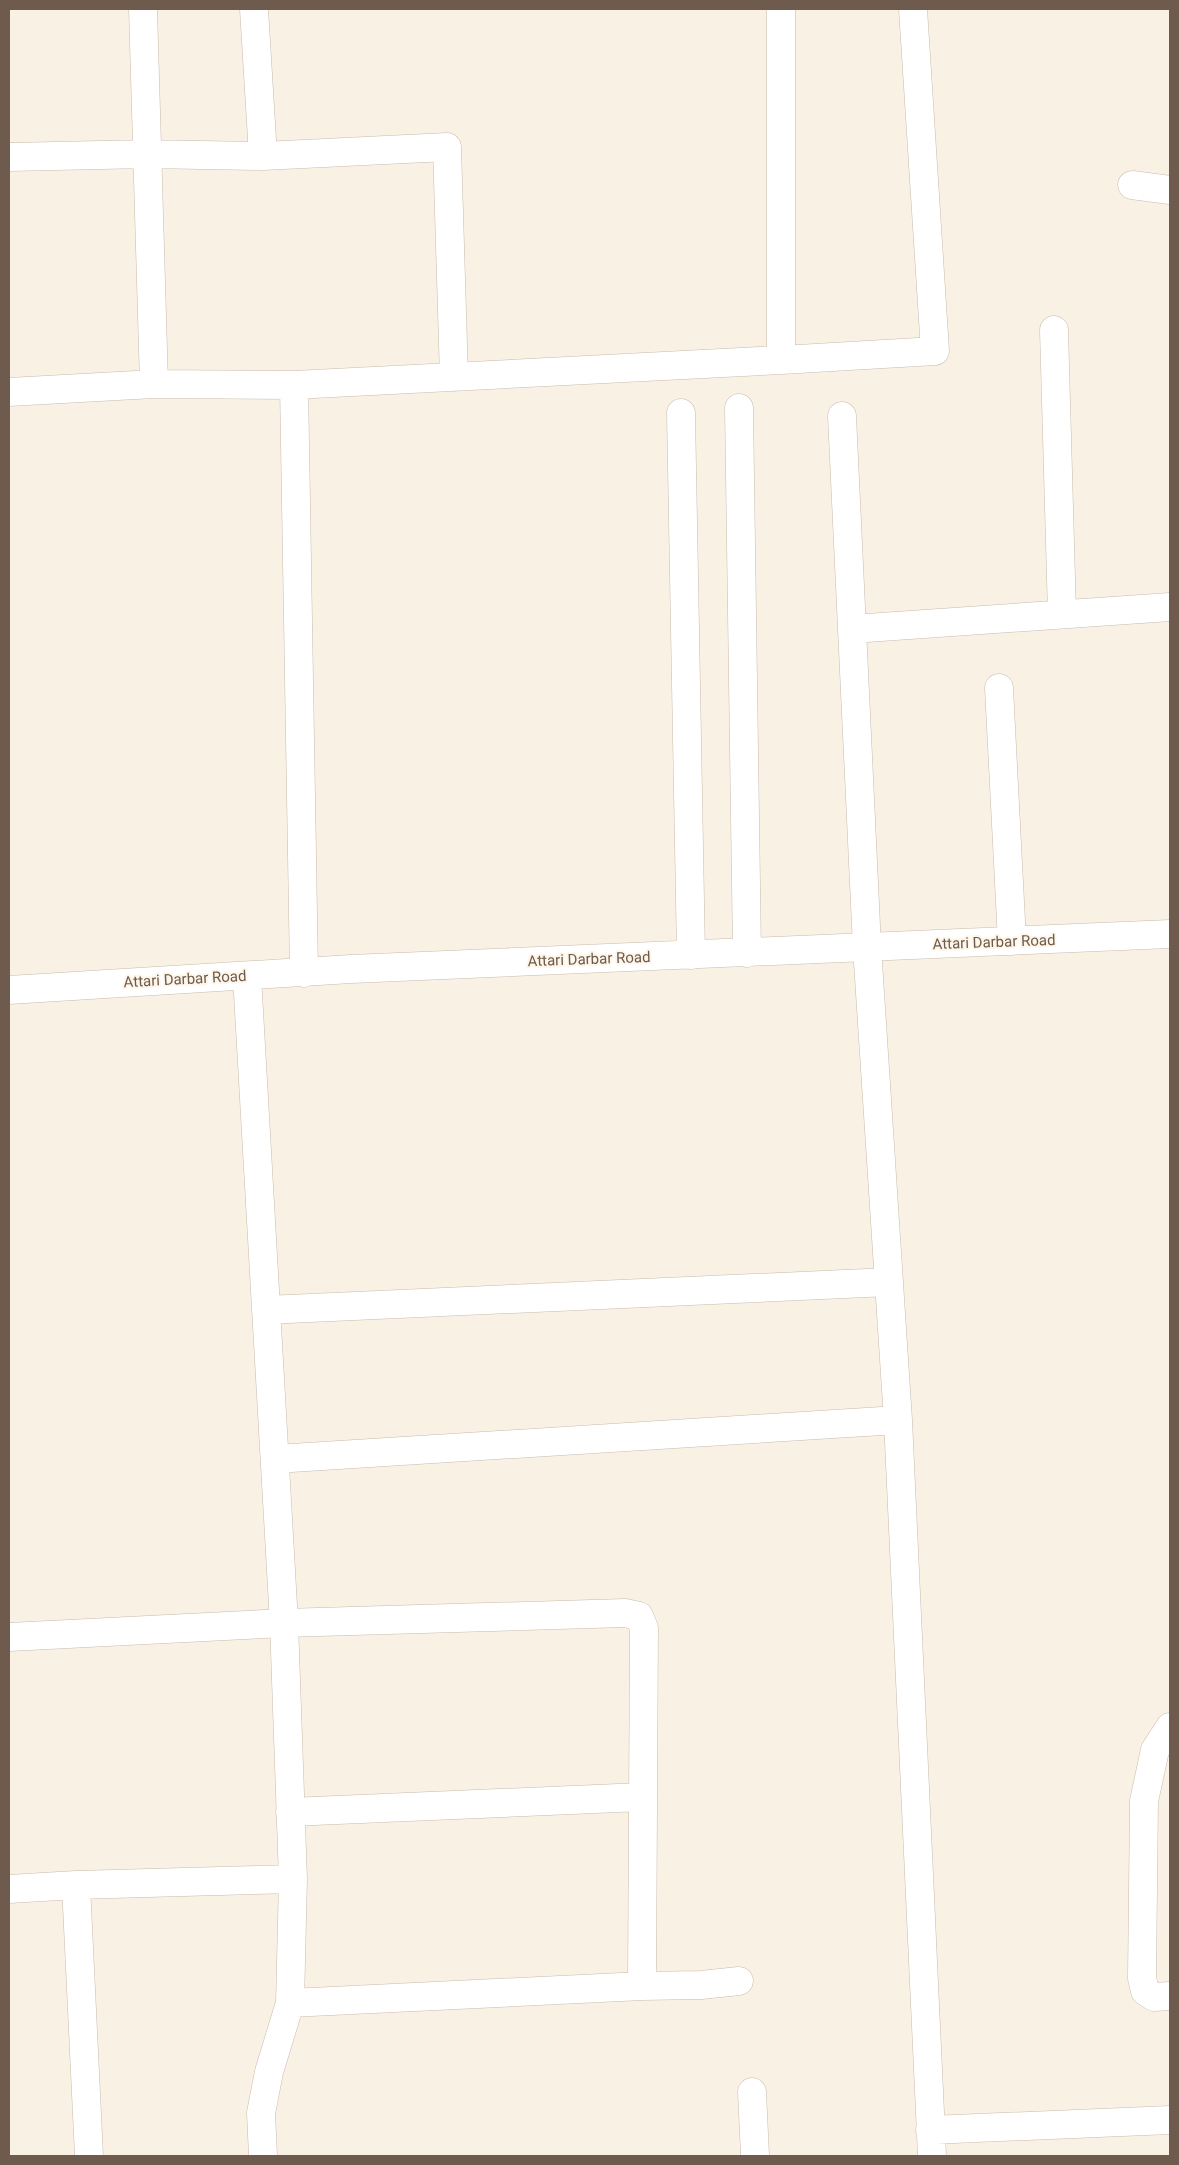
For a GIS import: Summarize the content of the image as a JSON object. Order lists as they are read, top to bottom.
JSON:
{
  "streets": {
    "street": ["Attari Darbar Road"]
  }
}
